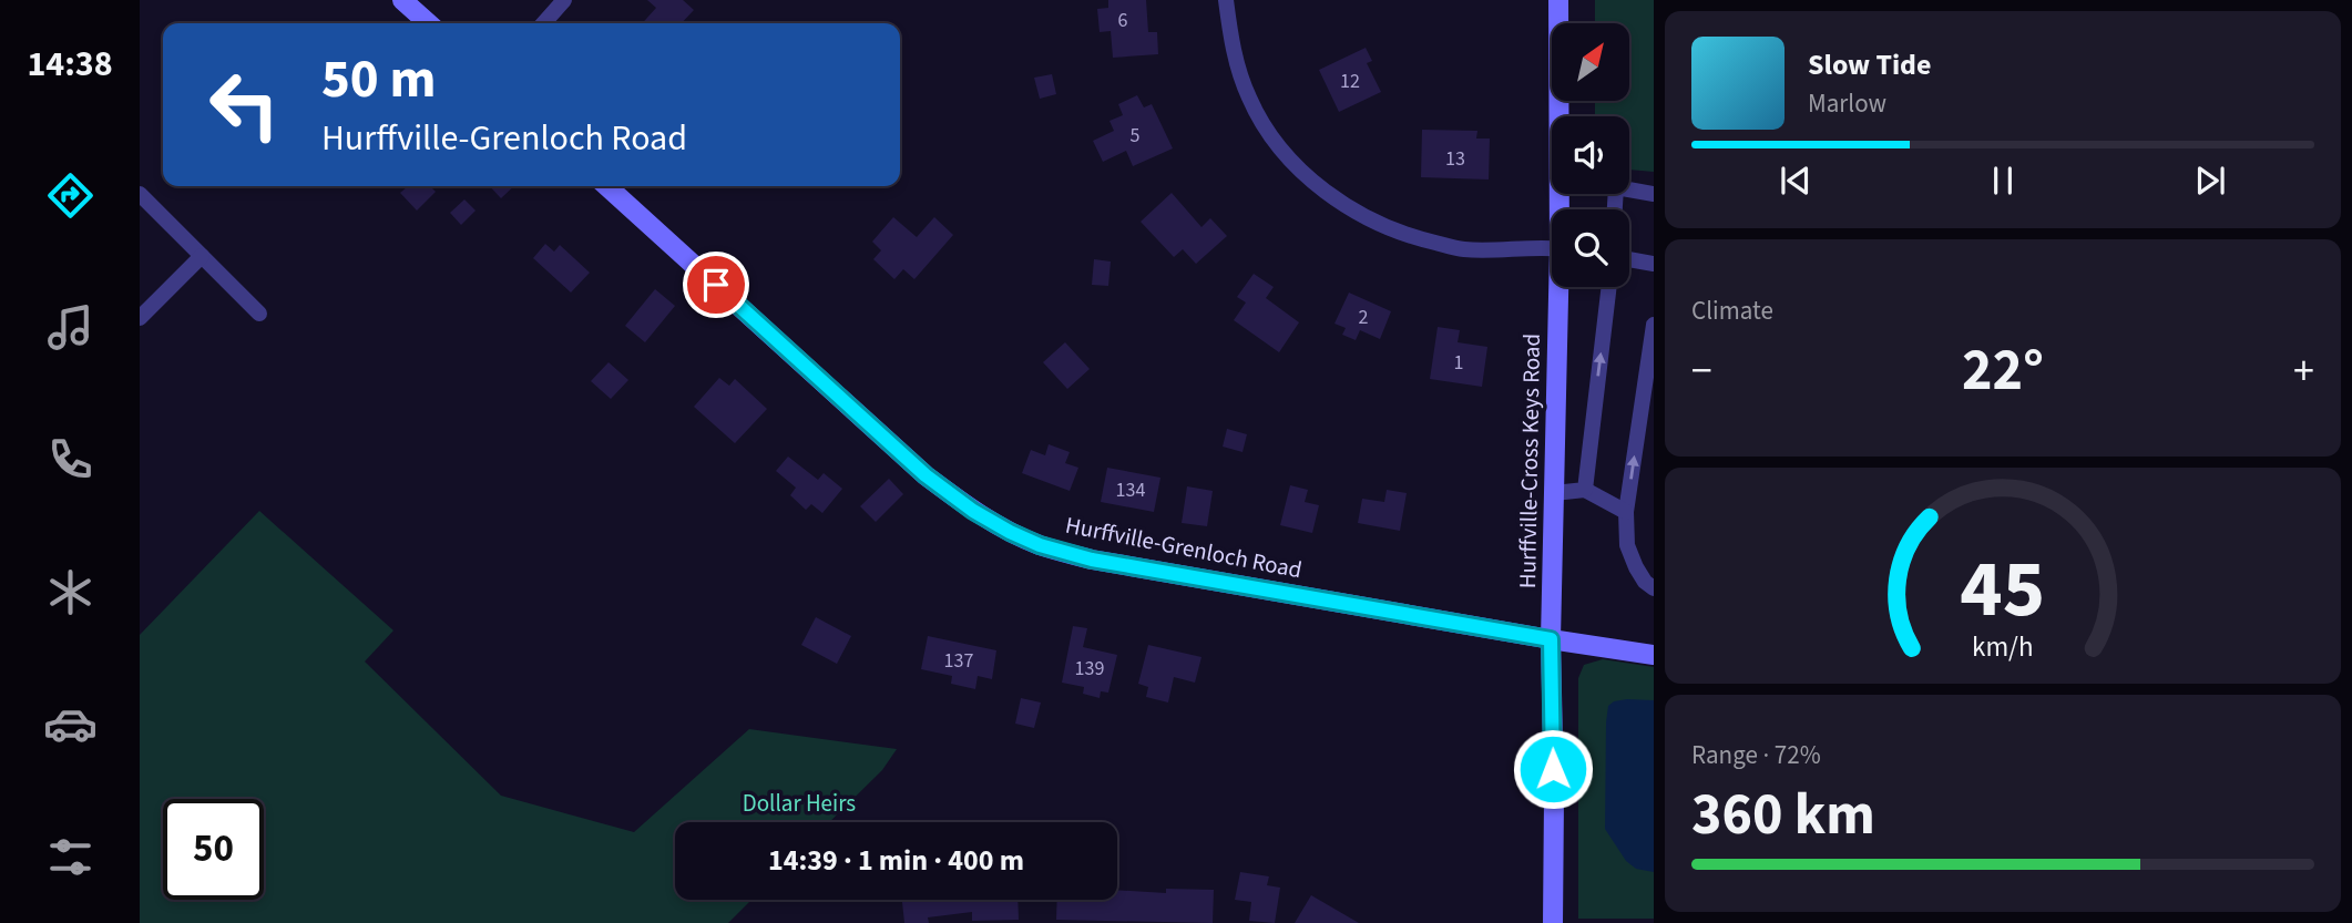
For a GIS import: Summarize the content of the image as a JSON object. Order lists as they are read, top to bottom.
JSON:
{
  "streets": {
    "main road": ["Hurffville-Cross Keys Road", "Hurffville-Grenloch Road"]
  },
  "crossings": [
    ["Hurffville-Cross Keys Road", "Hurffville-Grenloch Road"]
  ],
  "parks": ["Dollar Heirs"],
  "house_numbers": [
    "6",
    "12",
    "5",
    "13",
    "2",
    "1",
    "134",
    "137",
    "139"
  ],
  "north": "top right",
  "page": {
    "tabs": "14:38",
    "turn": ["50 m", "Hurffville-Grenloch Road"],
    "song": ["Slow Tide", "Marlow"],
    "tile": [
      "Climate",
      ["Range · 72%", "360 km"]
    ],
    "heat": ["−", "22°", "+"],
    "limit": "50",
    "trip": "14:39 · 1 min · 400 m",
    "gauge": ["45", "km/h"]
  }
}
